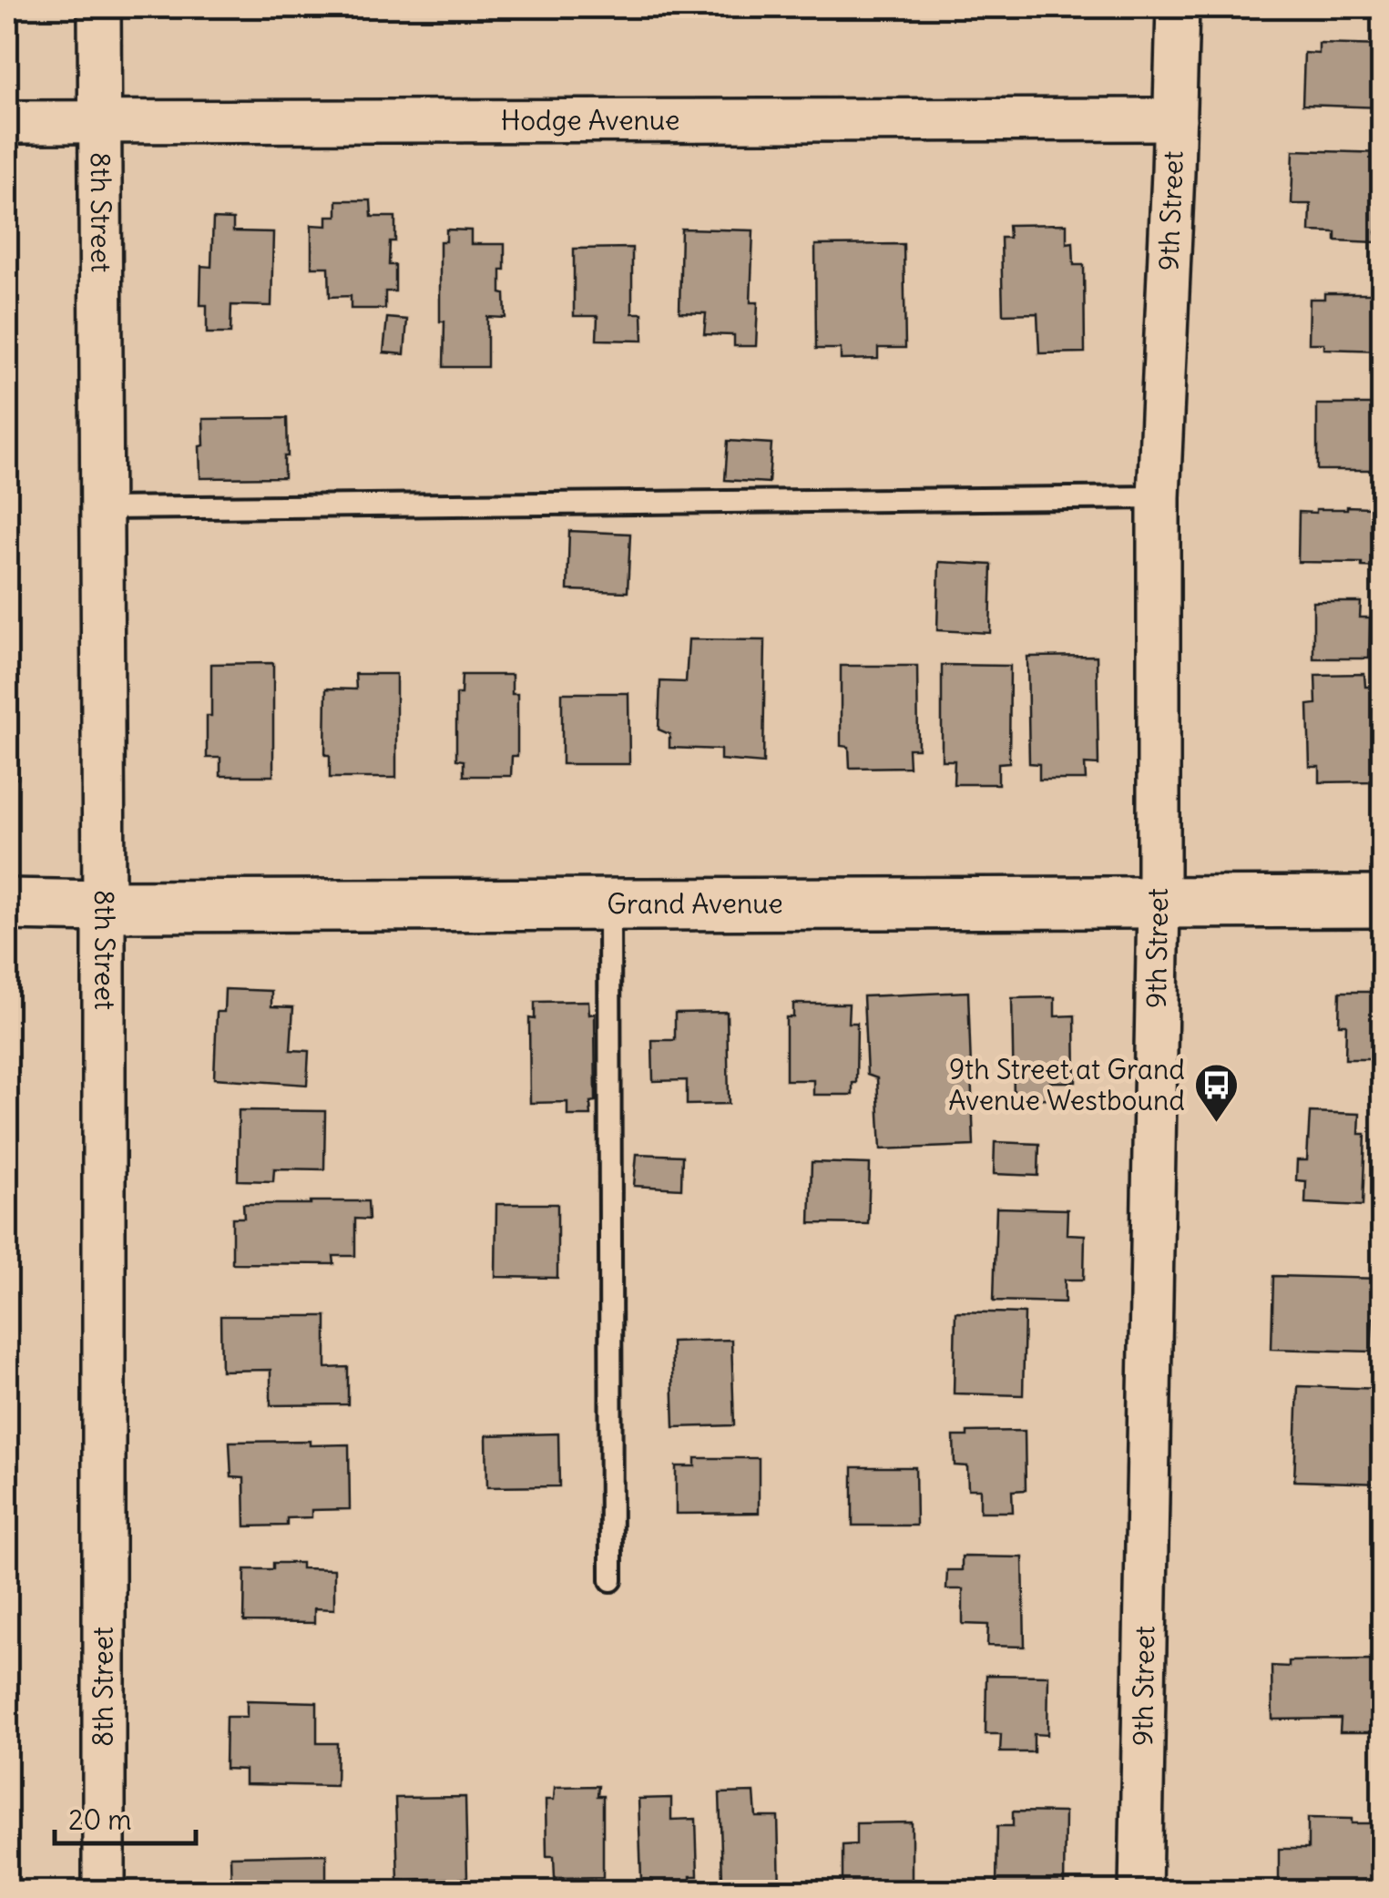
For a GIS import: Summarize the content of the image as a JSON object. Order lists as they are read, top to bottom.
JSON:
{
  "streets": {
    "main road": ["Grand Avenue"],
    "street": ["Hodge Avenue", "8th Street", "9th Street"]
  },
  "crossings": [
    ["Hodge Avenue", "8th Street"],
    ["Hodge Avenue", "9th Street"],
    ["8th Street", "Grand Avenue"],
    ["9th Street", "Grand Avenue"]
  ],
  "places": {
    "bus stop": ["9th Street at Grand Avenue Westbound"]
  },
  "scale_bar": "20 m"
}
